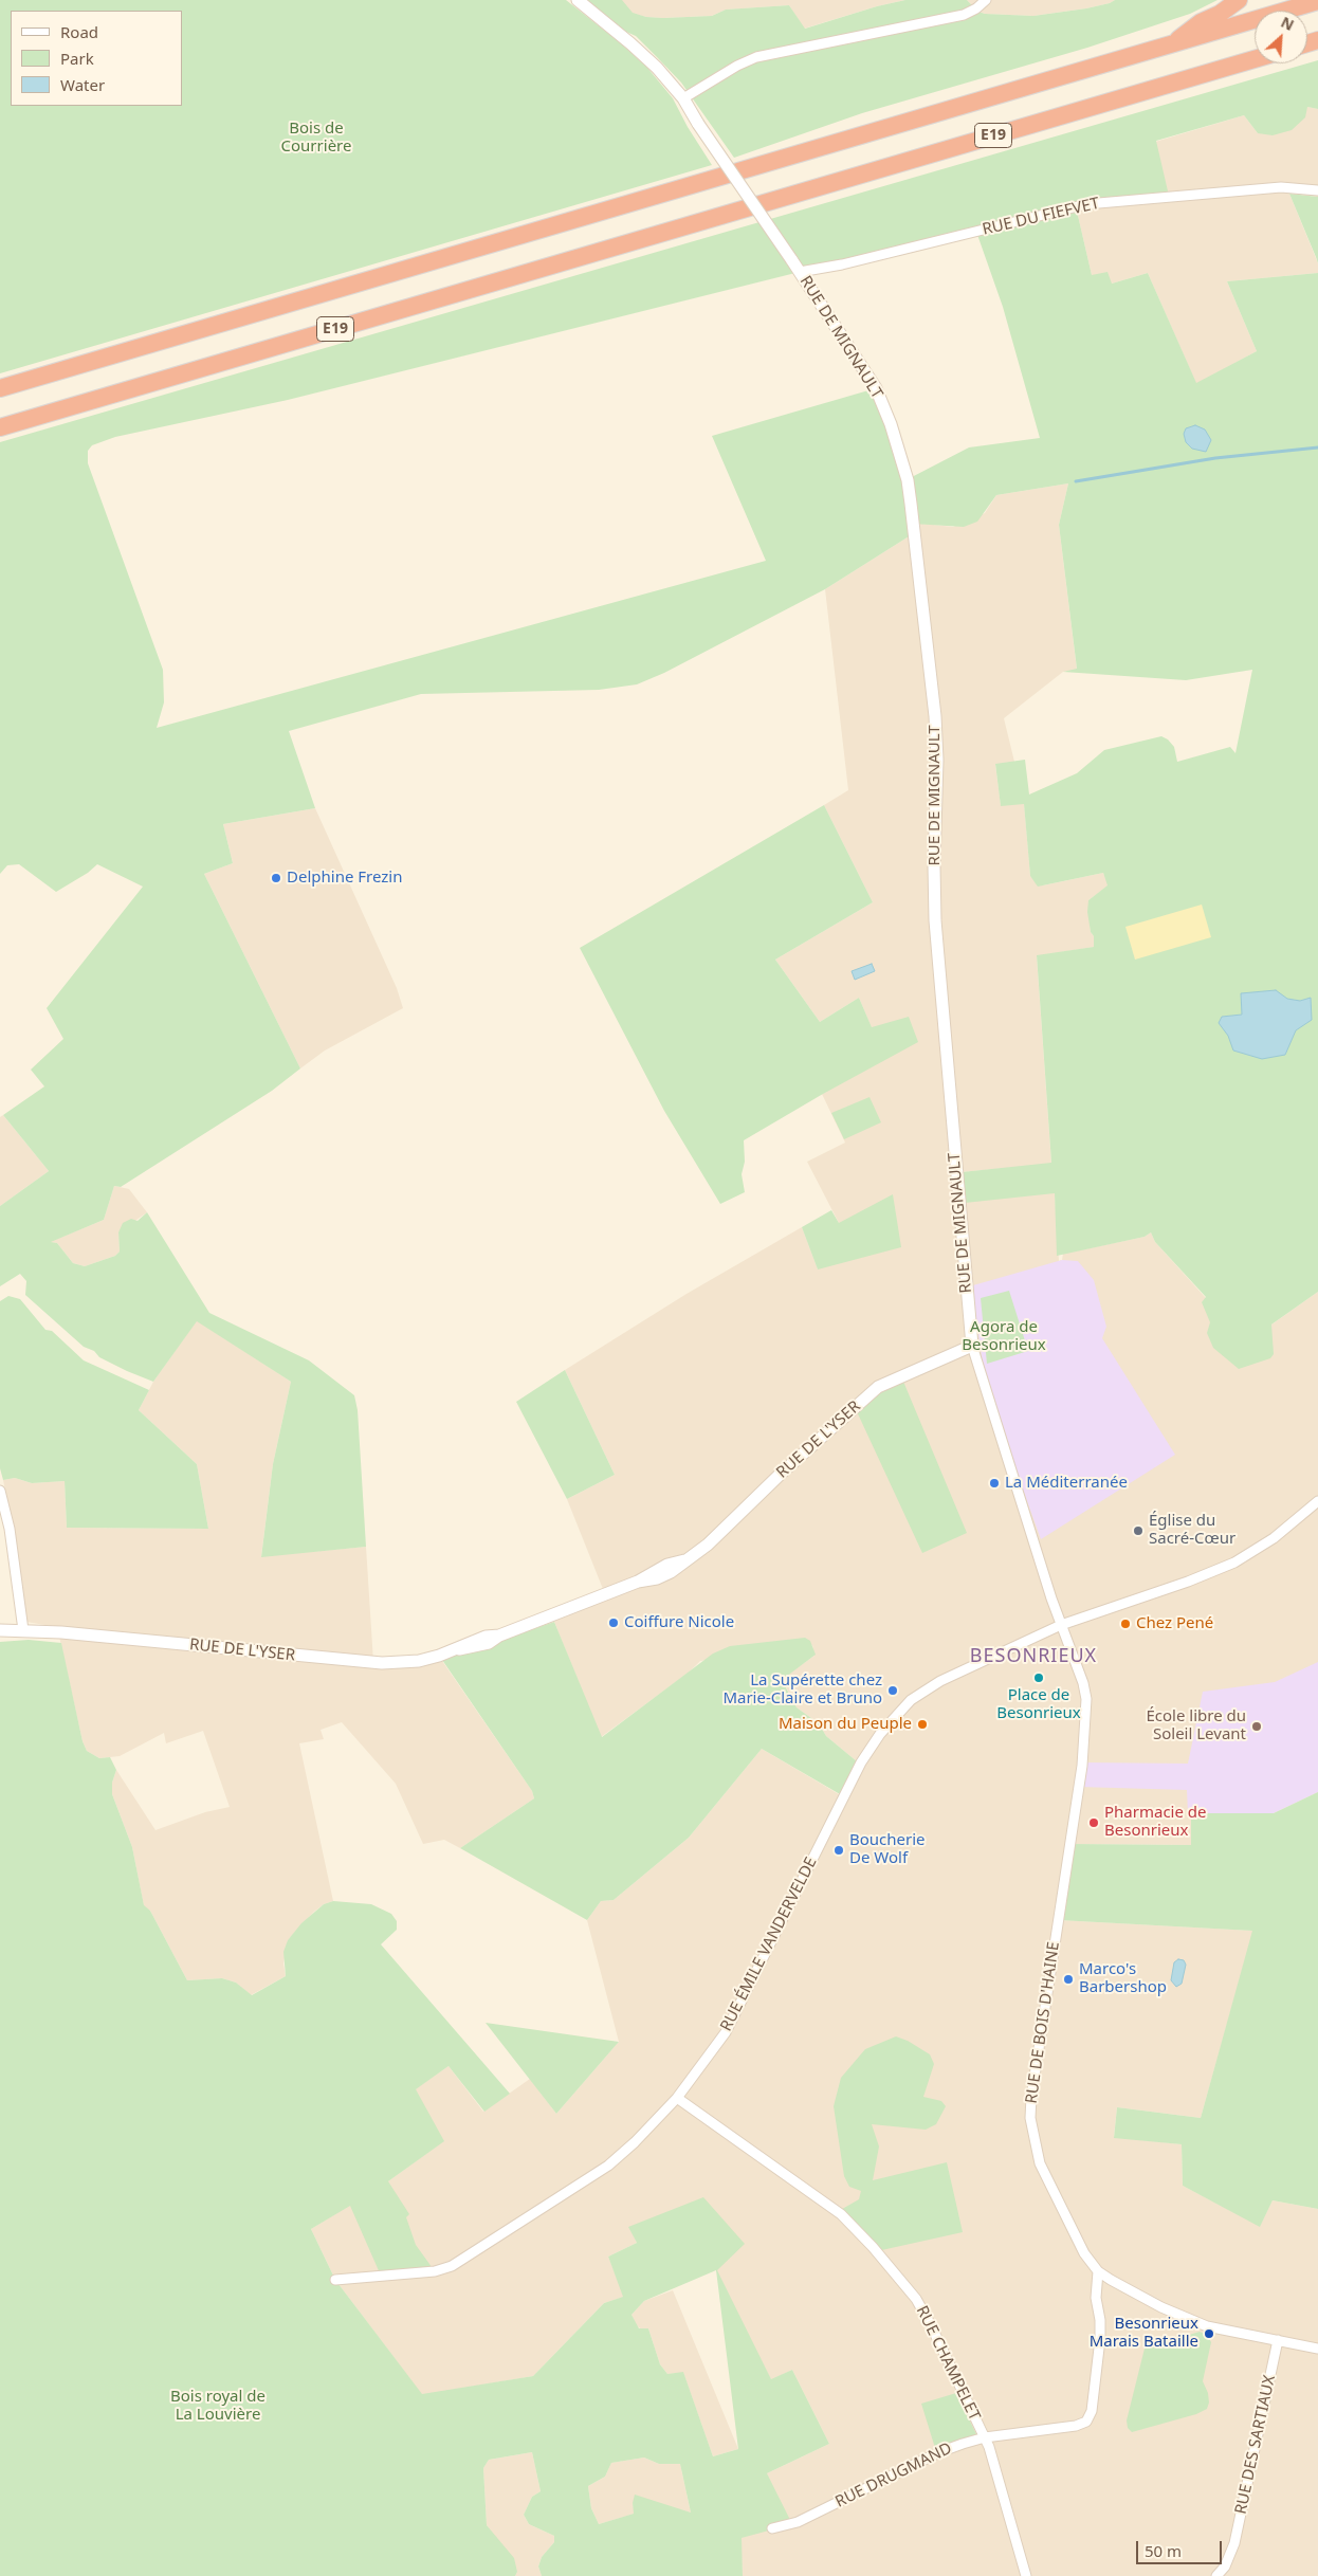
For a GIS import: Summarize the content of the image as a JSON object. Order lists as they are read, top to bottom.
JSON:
{
  "streets": {
    "highway": ["E19"],
    "street": [
      "RUE DU FIEFVET",
      "RUE DE MIGNAULT",
      "RUE DE L'YSER",
      "RUE ÉMILE VANDERVELDE",
      "RUE DE BOIS D'HAINE",
      "RUE CHAMPELET",
      "RUE DES SARTIAUX",
      "RUE DRUGMAND"
    ]
  },
  "crossings": [
    ["RUE DU FIEFVET", "RUE DE MIGNAULT"],
    ["RUE DE MIGNAULT", "RUE DE L'YSER"],
    ["RUE DE MIGNAULT", "RUE ÉMILE VANDERVELDE"],
    ["RUE DE MIGNAULT", "RUE DE BOIS D'HAINE"],
    ["RUE ÉMILE VANDERVELDE", "RUE DE BOIS D'HAINE"],
    ["RUE ÉMILE VANDERVELDE", "RUE CHAMPELET"],
    ["RUE DE BOIS D'HAINE", "RUE DES SARTIAUX"],
    ["RUE DE BOIS D'HAINE", "RUE DRUGMAND"],
    ["RUE CHAMPELET", "RUE DRUGMAND"]
  ],
  "districts": ["BESONRIEUX"],
  "parks": ["Bois de Courrière", "Agora de Besonrieux", "Bois royal de La Louvière"],
  "places": [
    "Delphine Frezin",
    "La Méditerranée",
    "Église du Sacré-Cœur",
    "Coiffure Nicole",
    "Chez Pené",
    "Place de Besonrieux",
    "La Supérette chez Marie-Claire et Bruno",
    "Maison du Peuple",
    "École libre du Soleil Levant",
    "Pharmacie de Besonrieux",
    "Boucherie De Wolf",
    "Marco's Barbershop",
    "Besonrieux Marais Bataille"
  ],
  "legend": ["Road", "Park", "Water"],
  "scale_bar": "50 m",
  "north": "top right"
}
